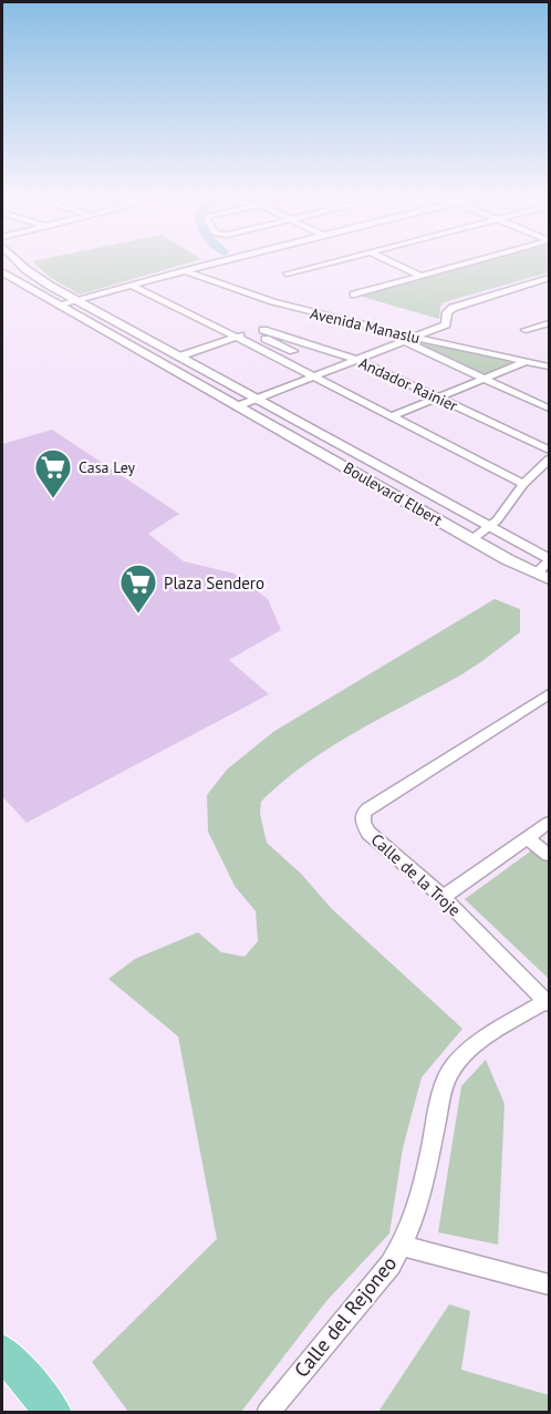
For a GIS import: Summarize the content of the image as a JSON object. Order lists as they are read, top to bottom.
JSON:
{
  "streets": {
    "street": [
      "Avenida Manaslu",
      "Andador Rainier",
      "Boulevard Elbert",
      "Calle de la Troje",
      "Calle del Rejoneo"
    ]
  },
  "places": {
    "supermarket": ["Casa Ley", "Plaza Sendero"]
  }
}
